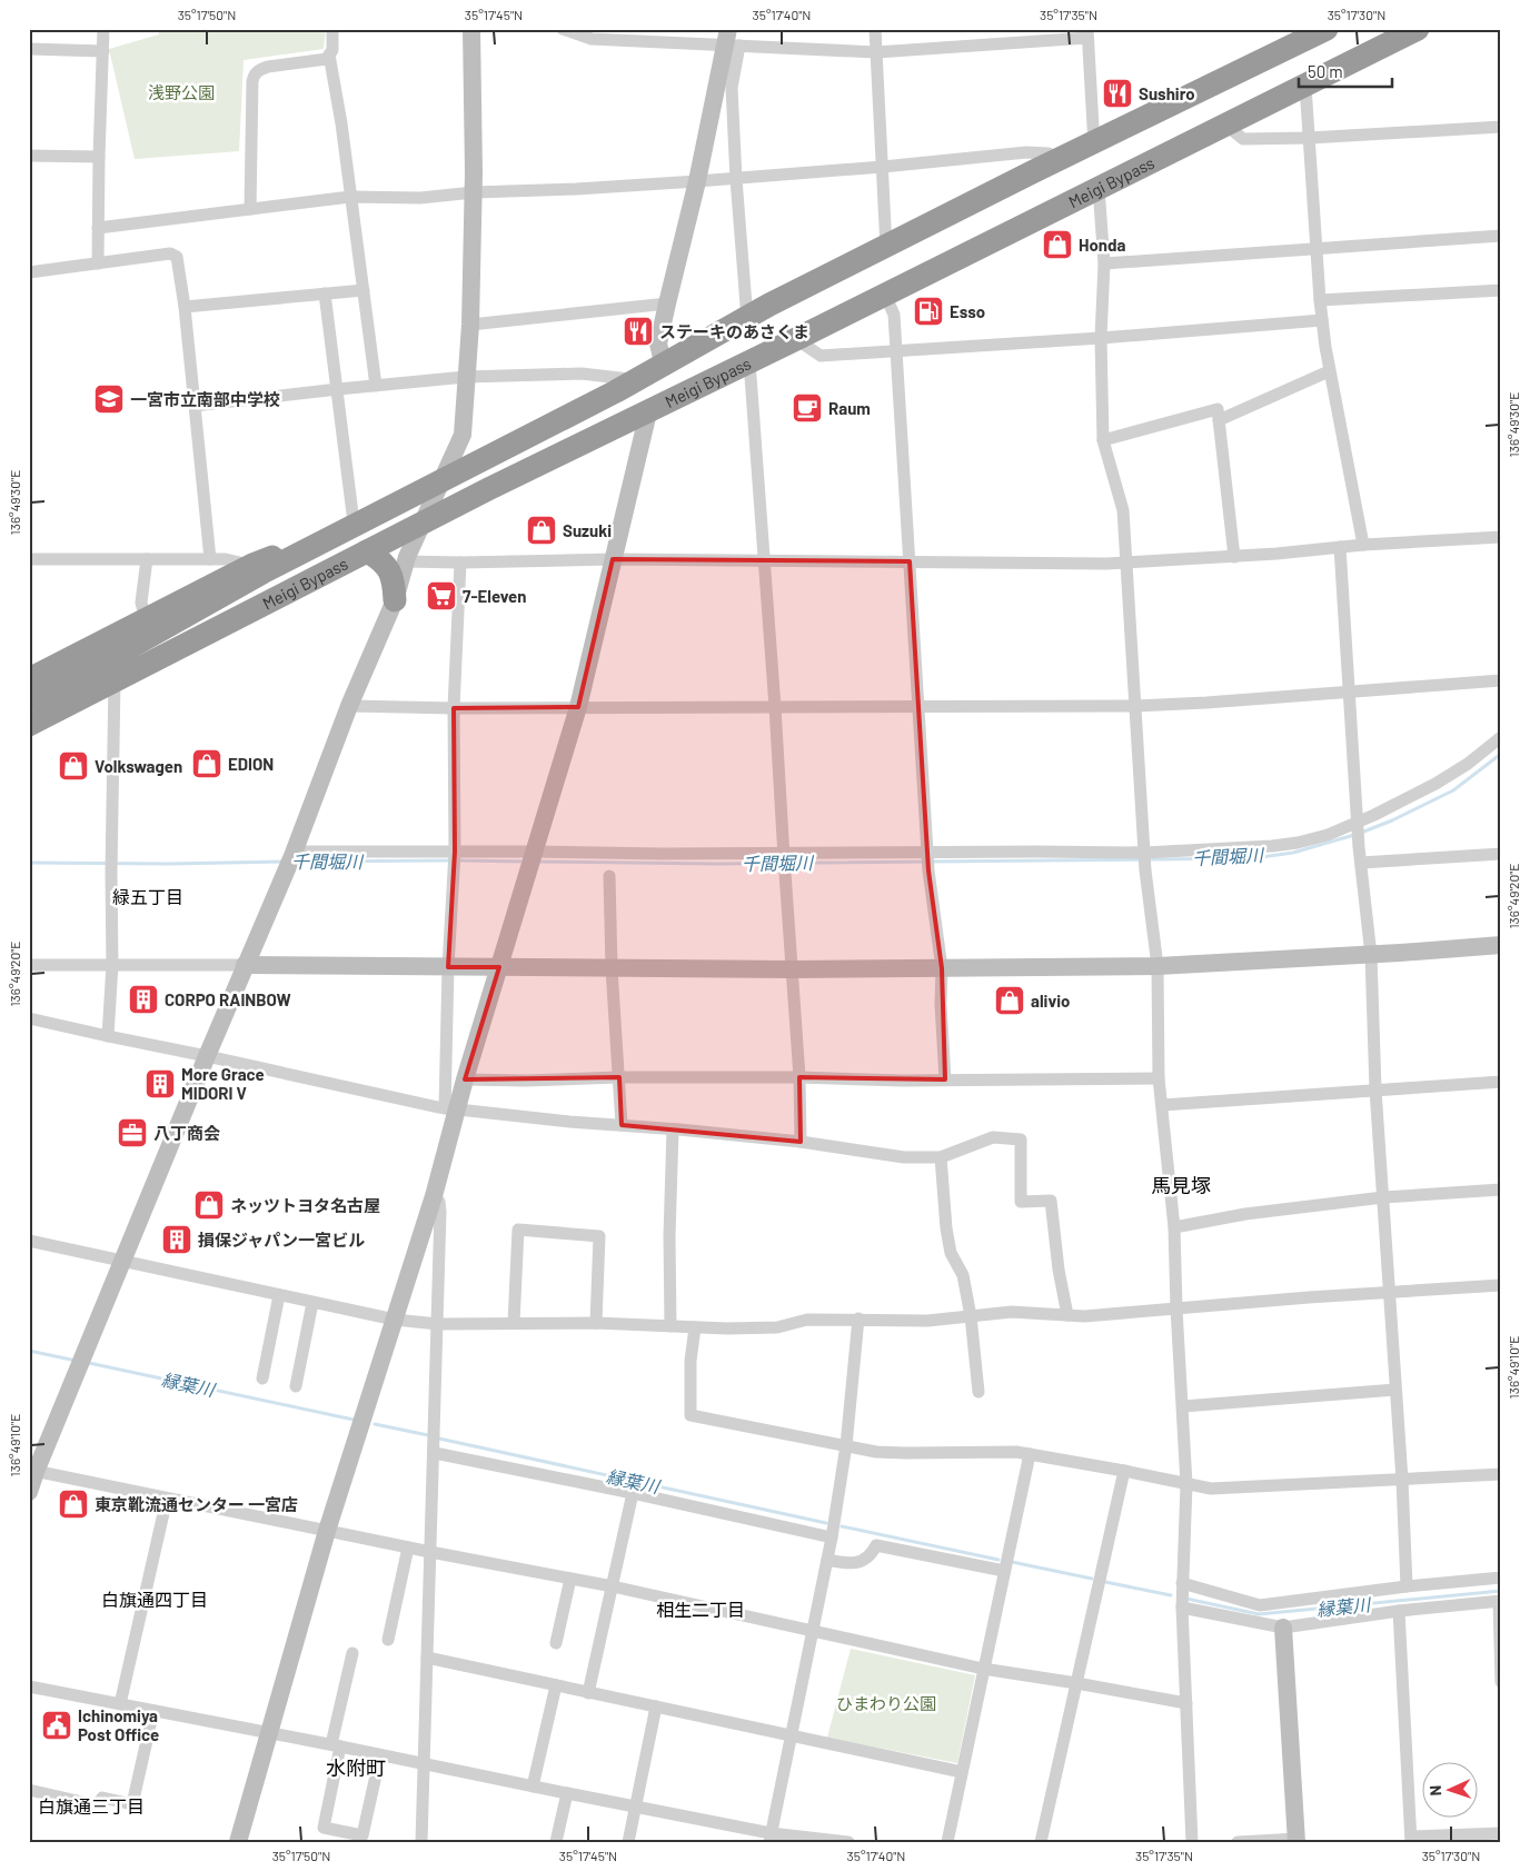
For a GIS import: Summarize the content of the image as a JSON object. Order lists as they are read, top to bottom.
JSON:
{
  "streets": {
    "highway": ["Meigi Bypass"]
  },
  "districts": [
    "緑五丁目",
    "馬見塚",
    "白旗通四丁目",
    "相生二丁目",
    "水附町",
    "白旗通三丁目"
  ],
  "water": ["千間堀川", "縁葉川"],
  "parks": ["浅野公園", "ひまわり公園"],
  "places": {
    "restaurant": ["Sushiro", "ステーキのあさくま"],
    "shop": [
      "Honda",
      "Suzuki",
      "EDION",
      "Volkswagen",
      "alivio",
      "ネッツトヨタ名古屋",
      "東京靴流通センター 一宮店"
    ],
    "fuel station": ["Esso"],
    "school or university": ["一宮市立南部中学校"],
    "cafe": ["Raum"],
    "supermarket": ["7-Eleven"],
    "building": ["CORPO RAINBOW", "More Grace MIDORI V", "損保ジャパン一宮ビル"],
    "office": ["八丁商会"],
    "public building": ["Ichinomiya Post Office"]
  },
  "scale_bar": "50 m",
  "north": "left",
  "coordinates": [
    "35°17'50\"N",
    "35°17'45\"N",
    "35°17'40\"N",
    "35°17'35\"N",
    "35°17'30\"N",
    "136°49'30\"E",
    "136°49'20\"E",
    "136°49'10\"E"
  ]
}
